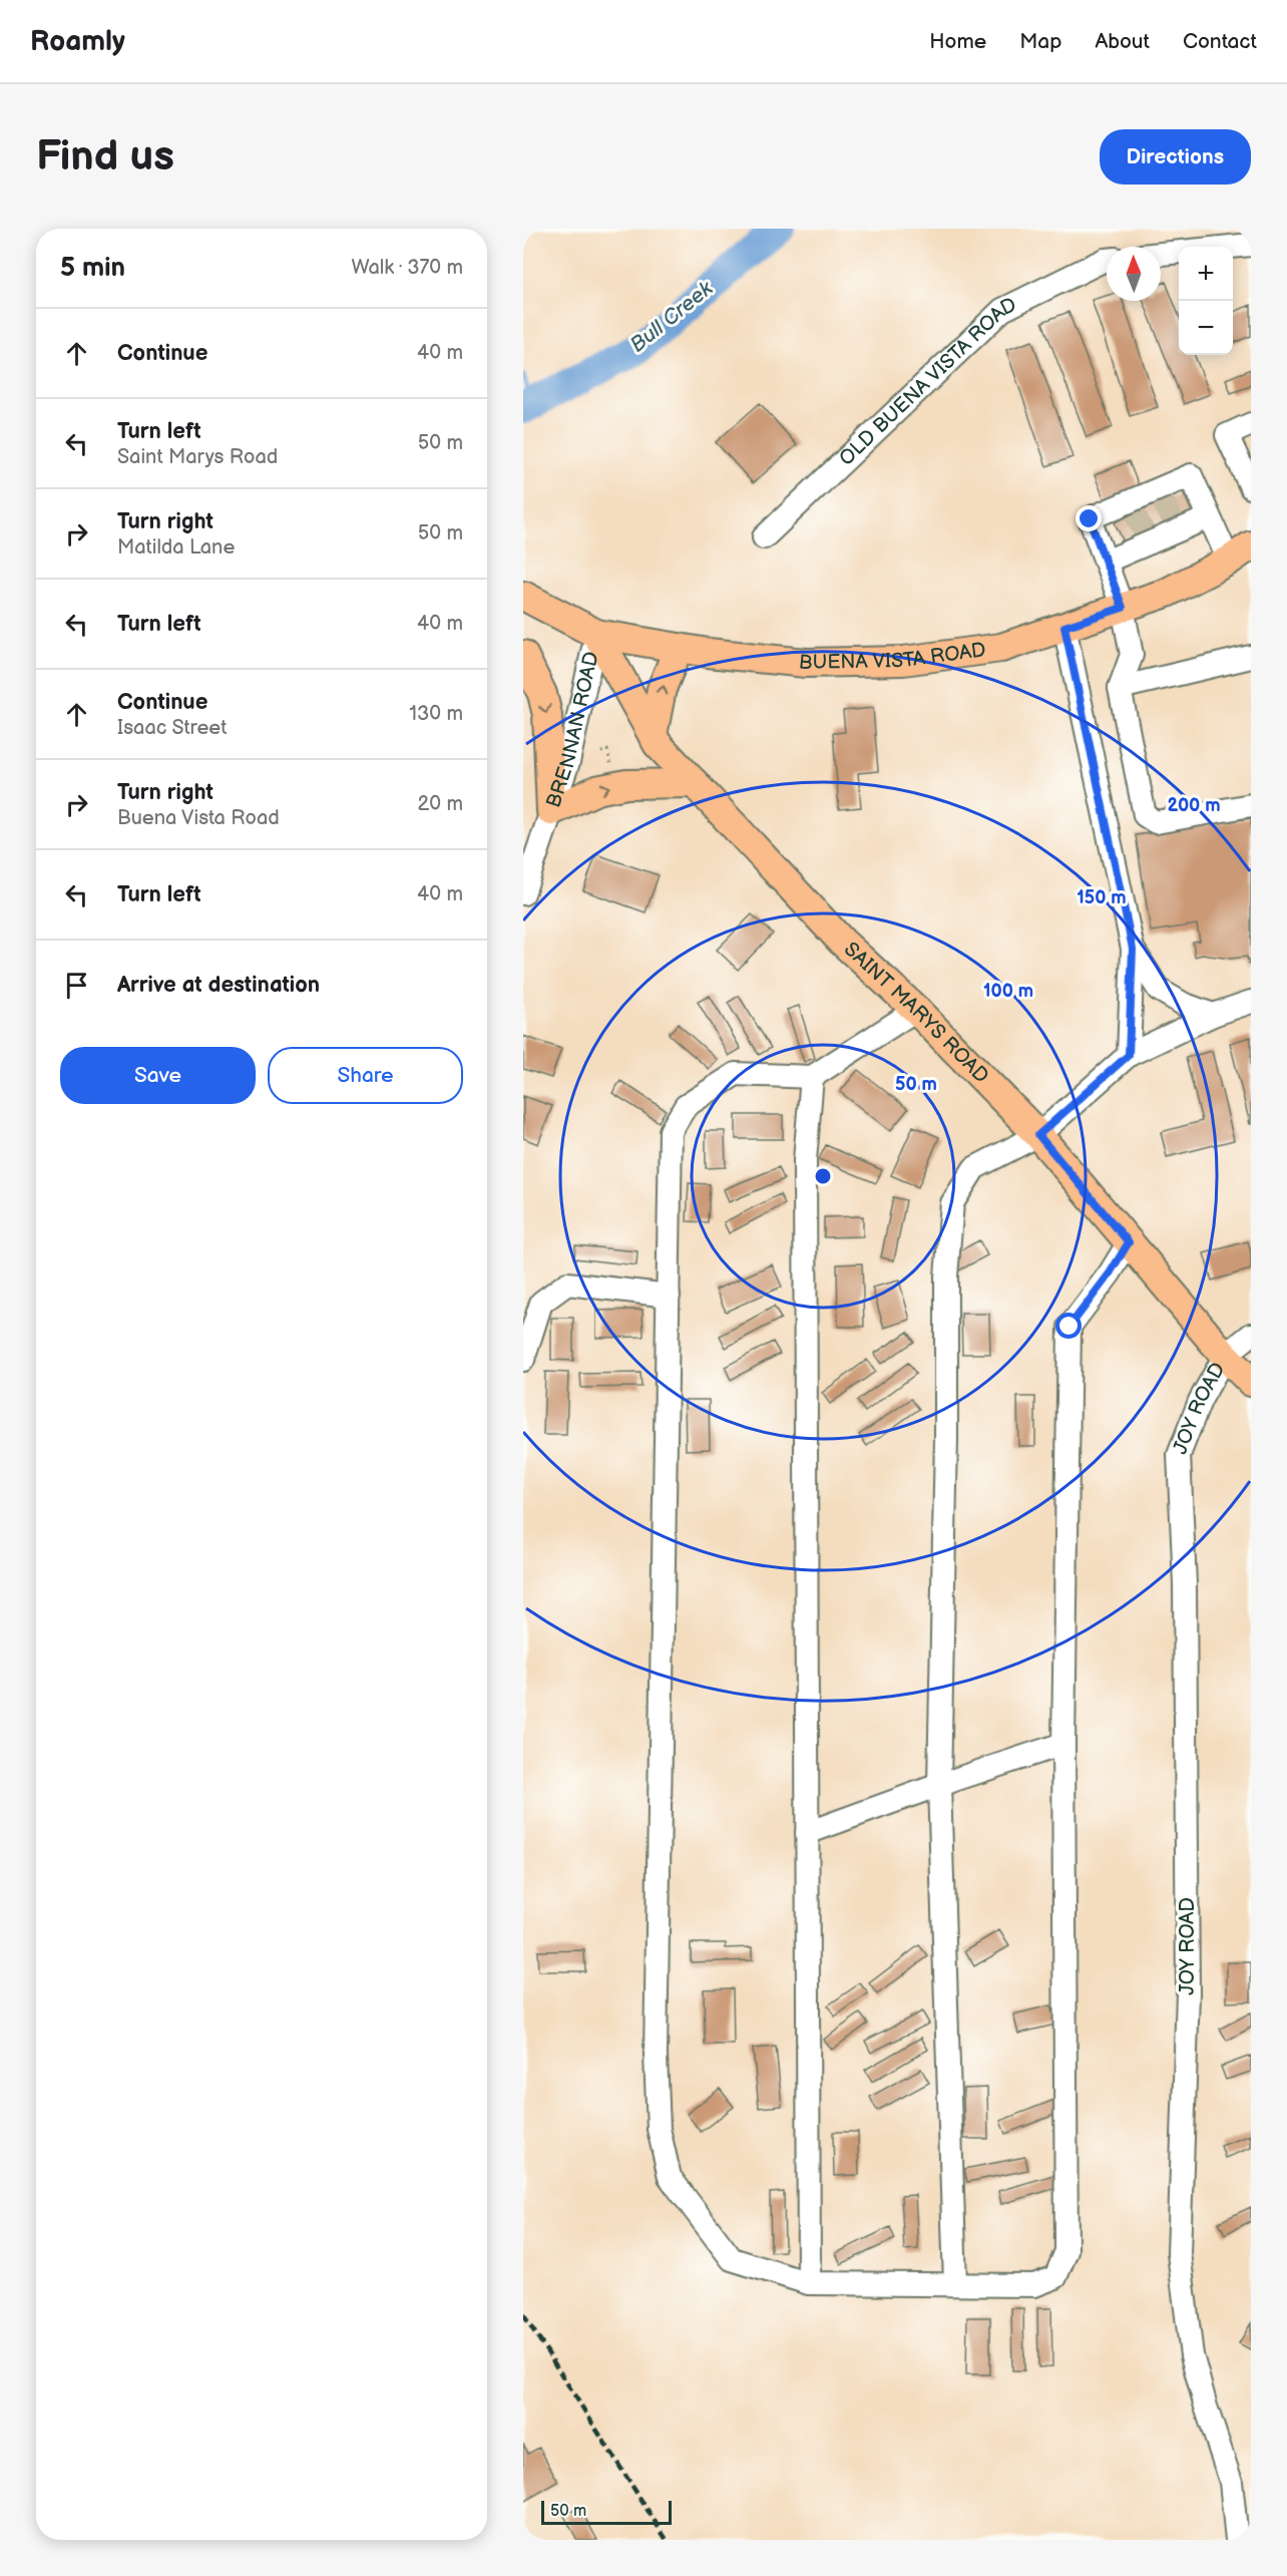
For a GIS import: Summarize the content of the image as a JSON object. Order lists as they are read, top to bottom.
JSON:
{
  "streets": {
    "main road": ["BUENA VISTA ROAD", "SAINT MARYS ROAD"],
    "street": ["OLD BUENA VISTA ROAD", "BRENNAN ROAD", "JOY ROAD"]
  },
  "crossings": [
    ["BUENA VISTA ROAD", "BRENNAN ROAD"],
    ["BUENA VISTA ROAD", "SAINT MARYS ROAD"],
    ["BRENNAN ROAD", "SAINT MARYS ROAD"],
    ["SAINT MARYS ROAD", "JOY ROAD"]
  ],
  "water": ["Bull Creek"],
  "scale_bar": "50 m",
  "north": "top",
  "page": {
    "header": "Roamly",
    "nav": [
      "Home",
      "Map",
      "About",
      "Contact"
    ],
    "buttons": [
      "Directions",
      ["Save", "Share"]
    ],
    "title": "Find us",
    "heading": ["5 min", "Walk · 370 m"],
    "map_buttons": ["+", "−"],
    "list": [
      ["Continue", "40 m"],
      ["Turn left", "Saint Marys Road", "50 m"],
      ["Turn right", "Matilda Lane", "50 m"],
      ["Turn left", "40 m"],
      ["Continue", "Isaac Street", "130 m"],
      ["Turn right", "Buena Vista Road", "20 m"],
      ["Turn left", "40 m"],
      "Arrive at destination"
    ],
    "scale": "50 m"
  },
  "rings": [
    "200 m",
    "150 m",
    "100 m",
    "50 m"
  ]
}
